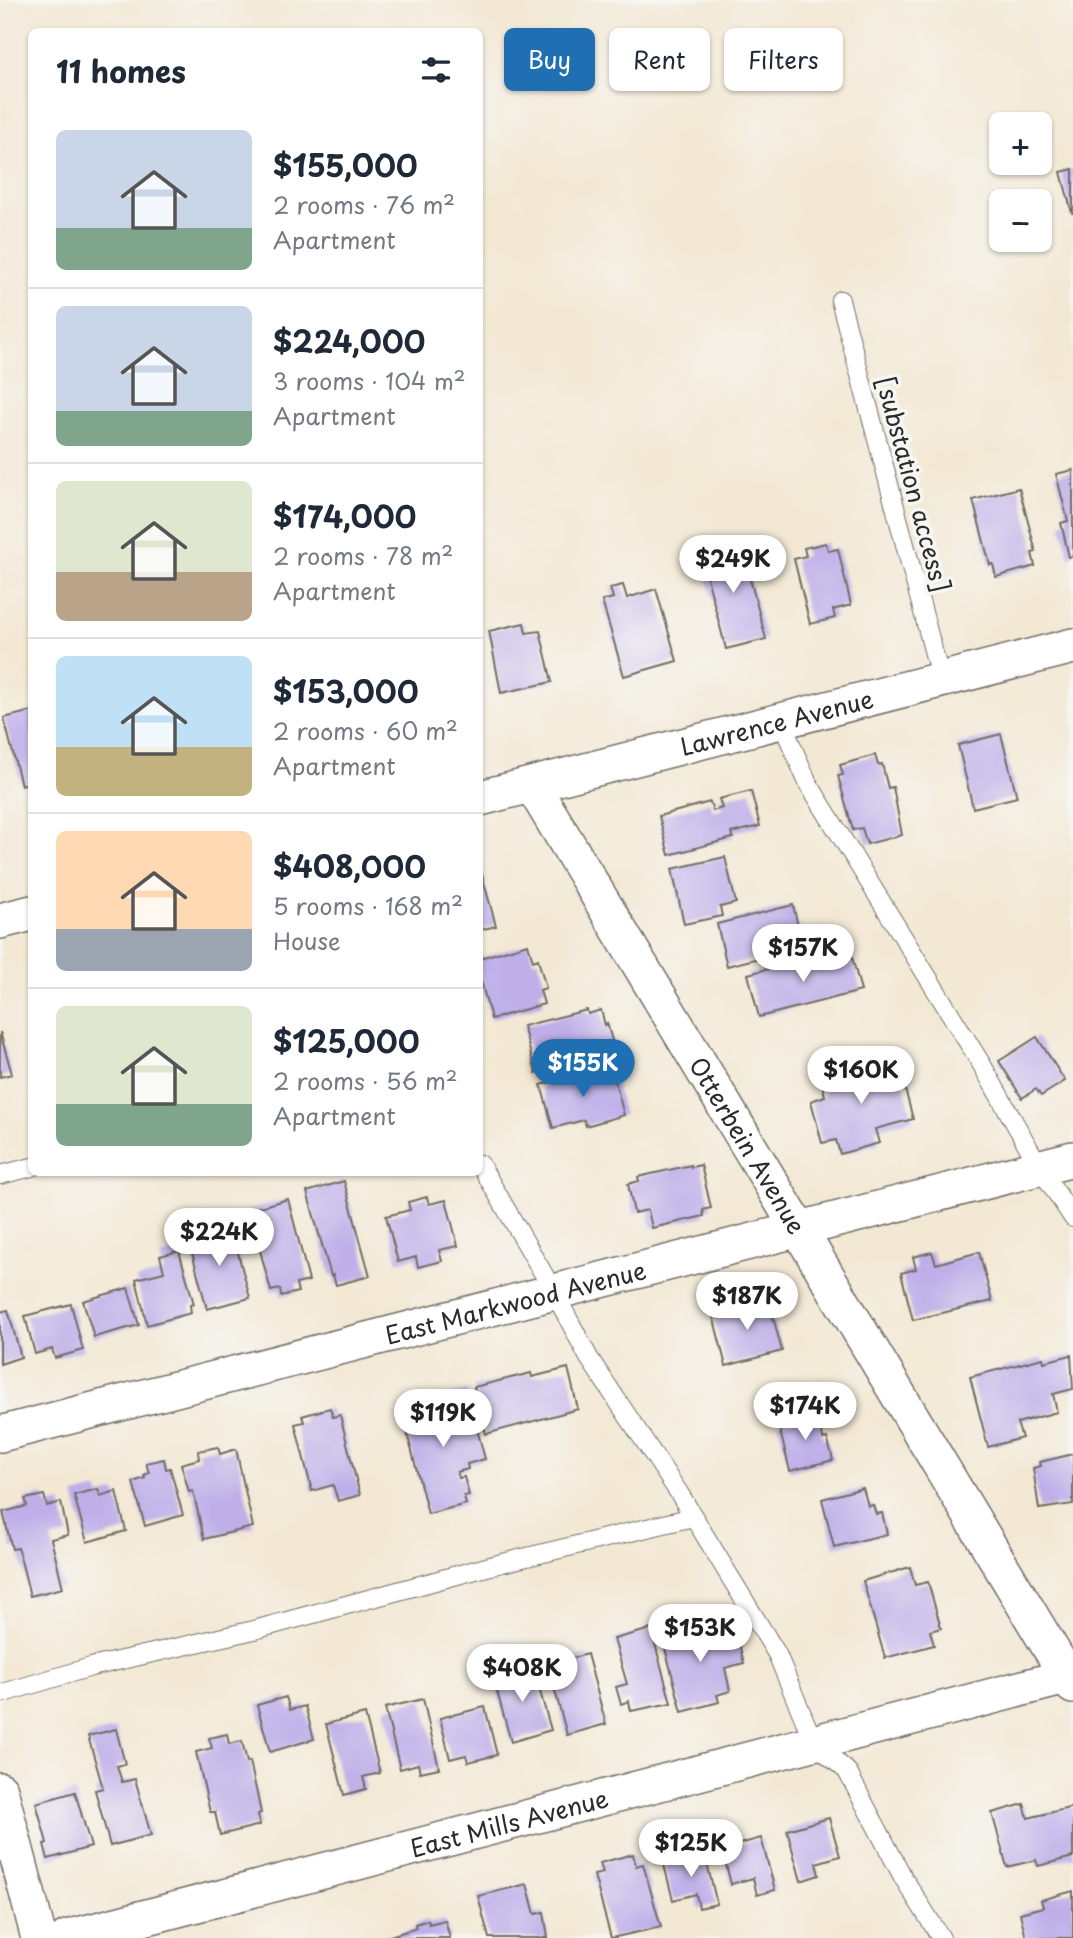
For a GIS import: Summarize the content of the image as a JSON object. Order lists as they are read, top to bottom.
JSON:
{
  "streets": {
    "street": [
      "Lawrence Avenue",
      "Otterbein Avenue",
      "East Markwood Avenue",
      "East Mills Avenue"
    ],
    "lane": ["[substation access]"]
  },
  "crossings": [
    ["[substation access]", "Lawrence Avenue"],
    ["Lawrence Avenue", "Otterbein Avenue"],
    ["Otterbein Avenue", "East Markwood Avenue"],
    ["Otterbein Avenue", "East Mills Avenue"]
  ],
  "page": {
    "chip": ["Buy", "Rent", "Filters"],
    "heading": "11 homes",
    "map_buttons": ["+", "−"],
    "list": [
      {
        "name": "$155,000",
        "note": "2 rooms · 76 m² · Apartment"
      },
      {
        "name": "$224,000",
        "note": "3 rooms · 104 m² · Apartment"
      },
      {
        "name": "$174,000",
        "note": "2 rooms · 78 m² · Apartment"
      },
      {
        "name": "$153,000",
        "note": "2 rooms · 60 m² · Apartment"
      },
      {
        "name": "$408,000",
        "note": "5 rooms · 168 m² · House"
      },
      {
        "name": "$125,000",
        "note": "2 rooms · 56 m² · Apartment"
      }
    ],
    "price": [
      "$249K",
      "$157K",
      "$155K",
      "$160K",
      "$224K",
      "$187K",
      "$174K",
      "$119K",
      "$153K",
      "$408K",
      "$125K"
    ]
  }
}
